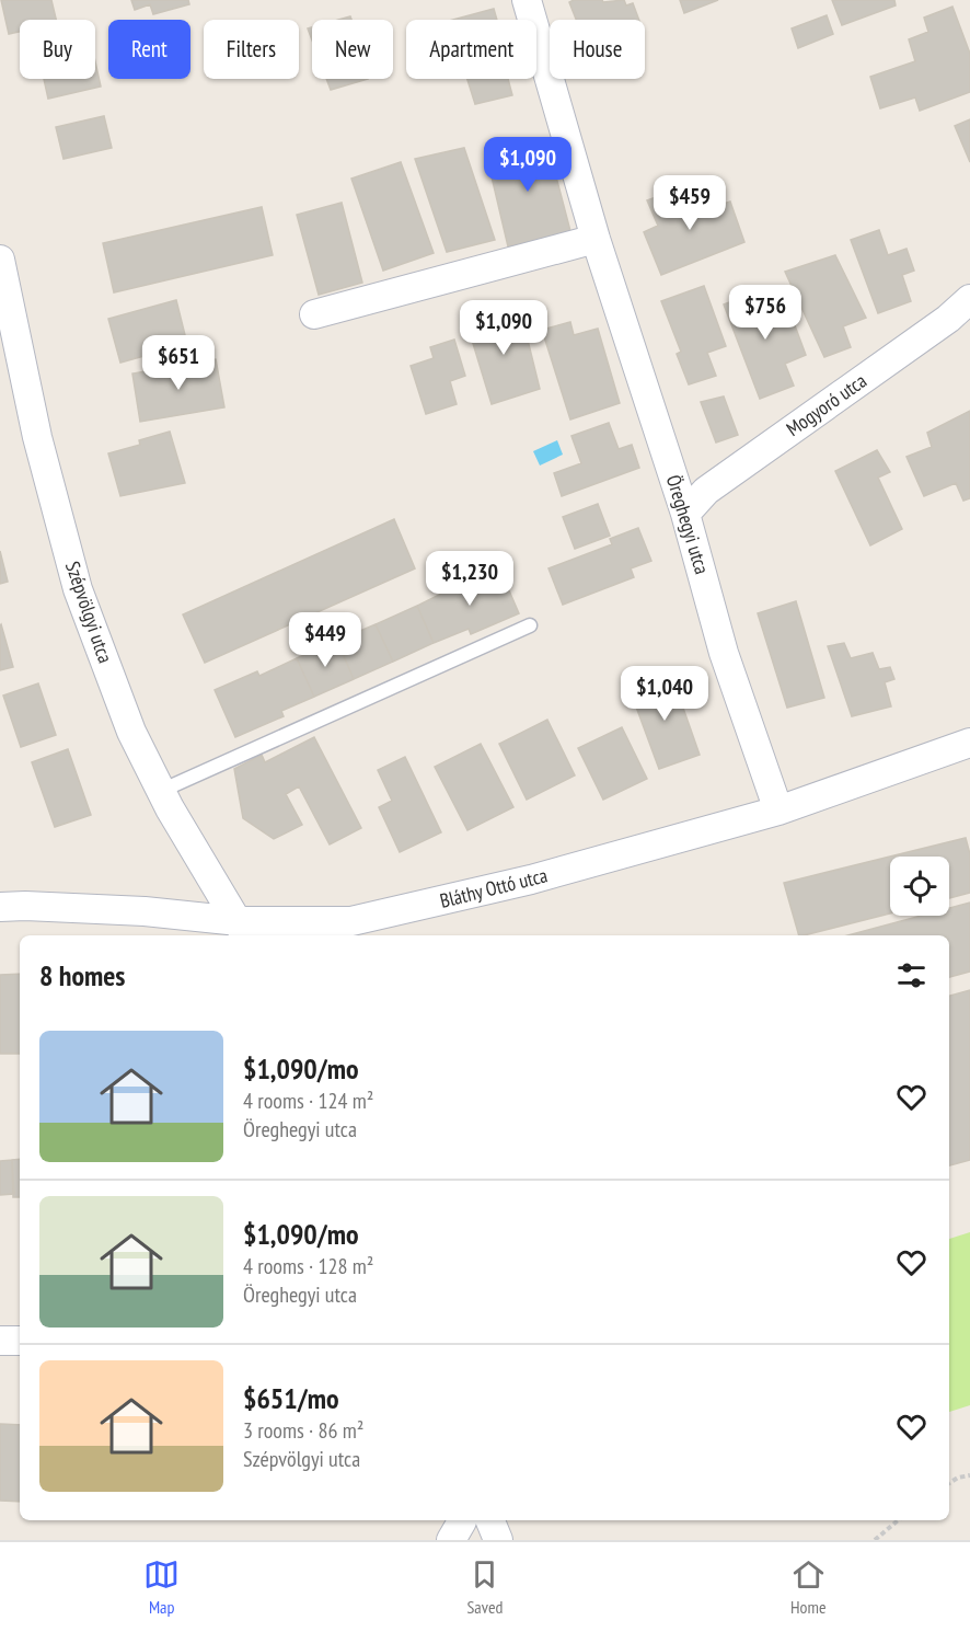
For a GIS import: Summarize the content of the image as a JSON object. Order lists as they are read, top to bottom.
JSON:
{
  "streets": {
    "street": [
      "Mogyoró utca",
      "Öreghegyi utca",
      "Szépvölgyi utca",
      "Bláthy Ottó utca"
    ]
  },
  "crossings": [
    ["Mogyoró utca", "Öreghegyi utca"],
    ["Öreghegyi utca", "Bláthy Ottó utca"],
    ["Szépvölgyi utca", "Bláthy Ottó utca"]
  ],
  "page": {
    "chip": [
      "Buy",
      "Rent",
      "Filters",
      "New",
      "Apartment",
      "House"
    ],
    "price": [
      "$1,090",
      "$459",
      "$756",
      "$1,090",
      "$651",
      "$1,230",
      "$449",
      "$1,040"
    ],
    "heading": "8 homes",
    "list": [
      {
        "name": "$1,090/mo",
        "note": "4 rooms · 124 m² · Öreghegyi utca"
      },
      {
        "name": "$1,090/mo",
        "note": "4 rooms · 128 m² · Öreghegyi utca"
      },
      {
        "name": "$651/mo",
        "note": "3 rooms · 86 m² · Szépvölgyi utca"
      }
    ],
    "tabs": ["Map", "Saved", "Home"]
  }
}
